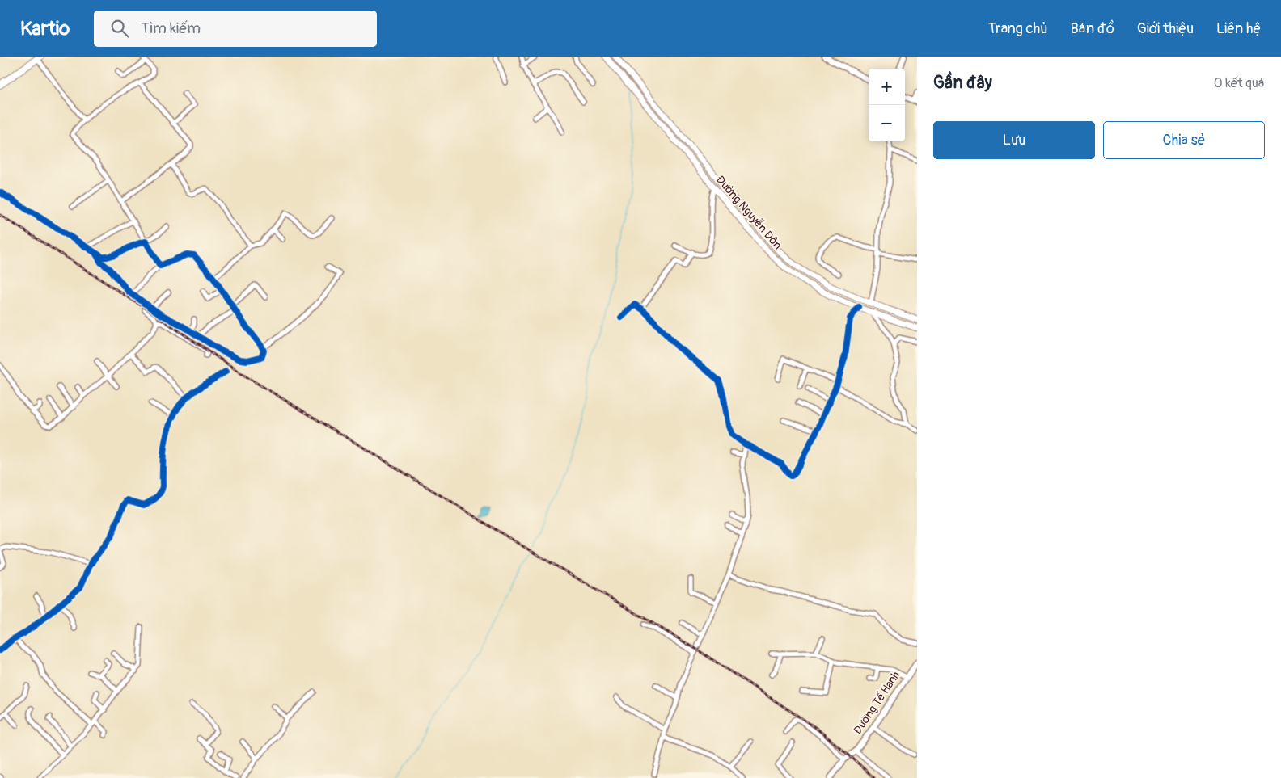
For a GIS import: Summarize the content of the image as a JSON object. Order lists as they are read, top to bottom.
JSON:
{
  "streets": {
    "main road": ["Đường Nguyễn Đôn"],
    "street": ["Đường Tế Hanh"]
  },
  "page": {
    "header": "Kartio",
    "search": "Tìm kiếm",
    "nav": [
      "Trang chủ",
      "Bản đồ",
      "Giới thiệu",
      "Liên hệ"
    ],
    "heading": ["Gần đây", "0 kết quả"],
    "map_buttons": ["+", "−"],
    "buttons": ["Lưu", "Chia sẻ"]
  }
}
